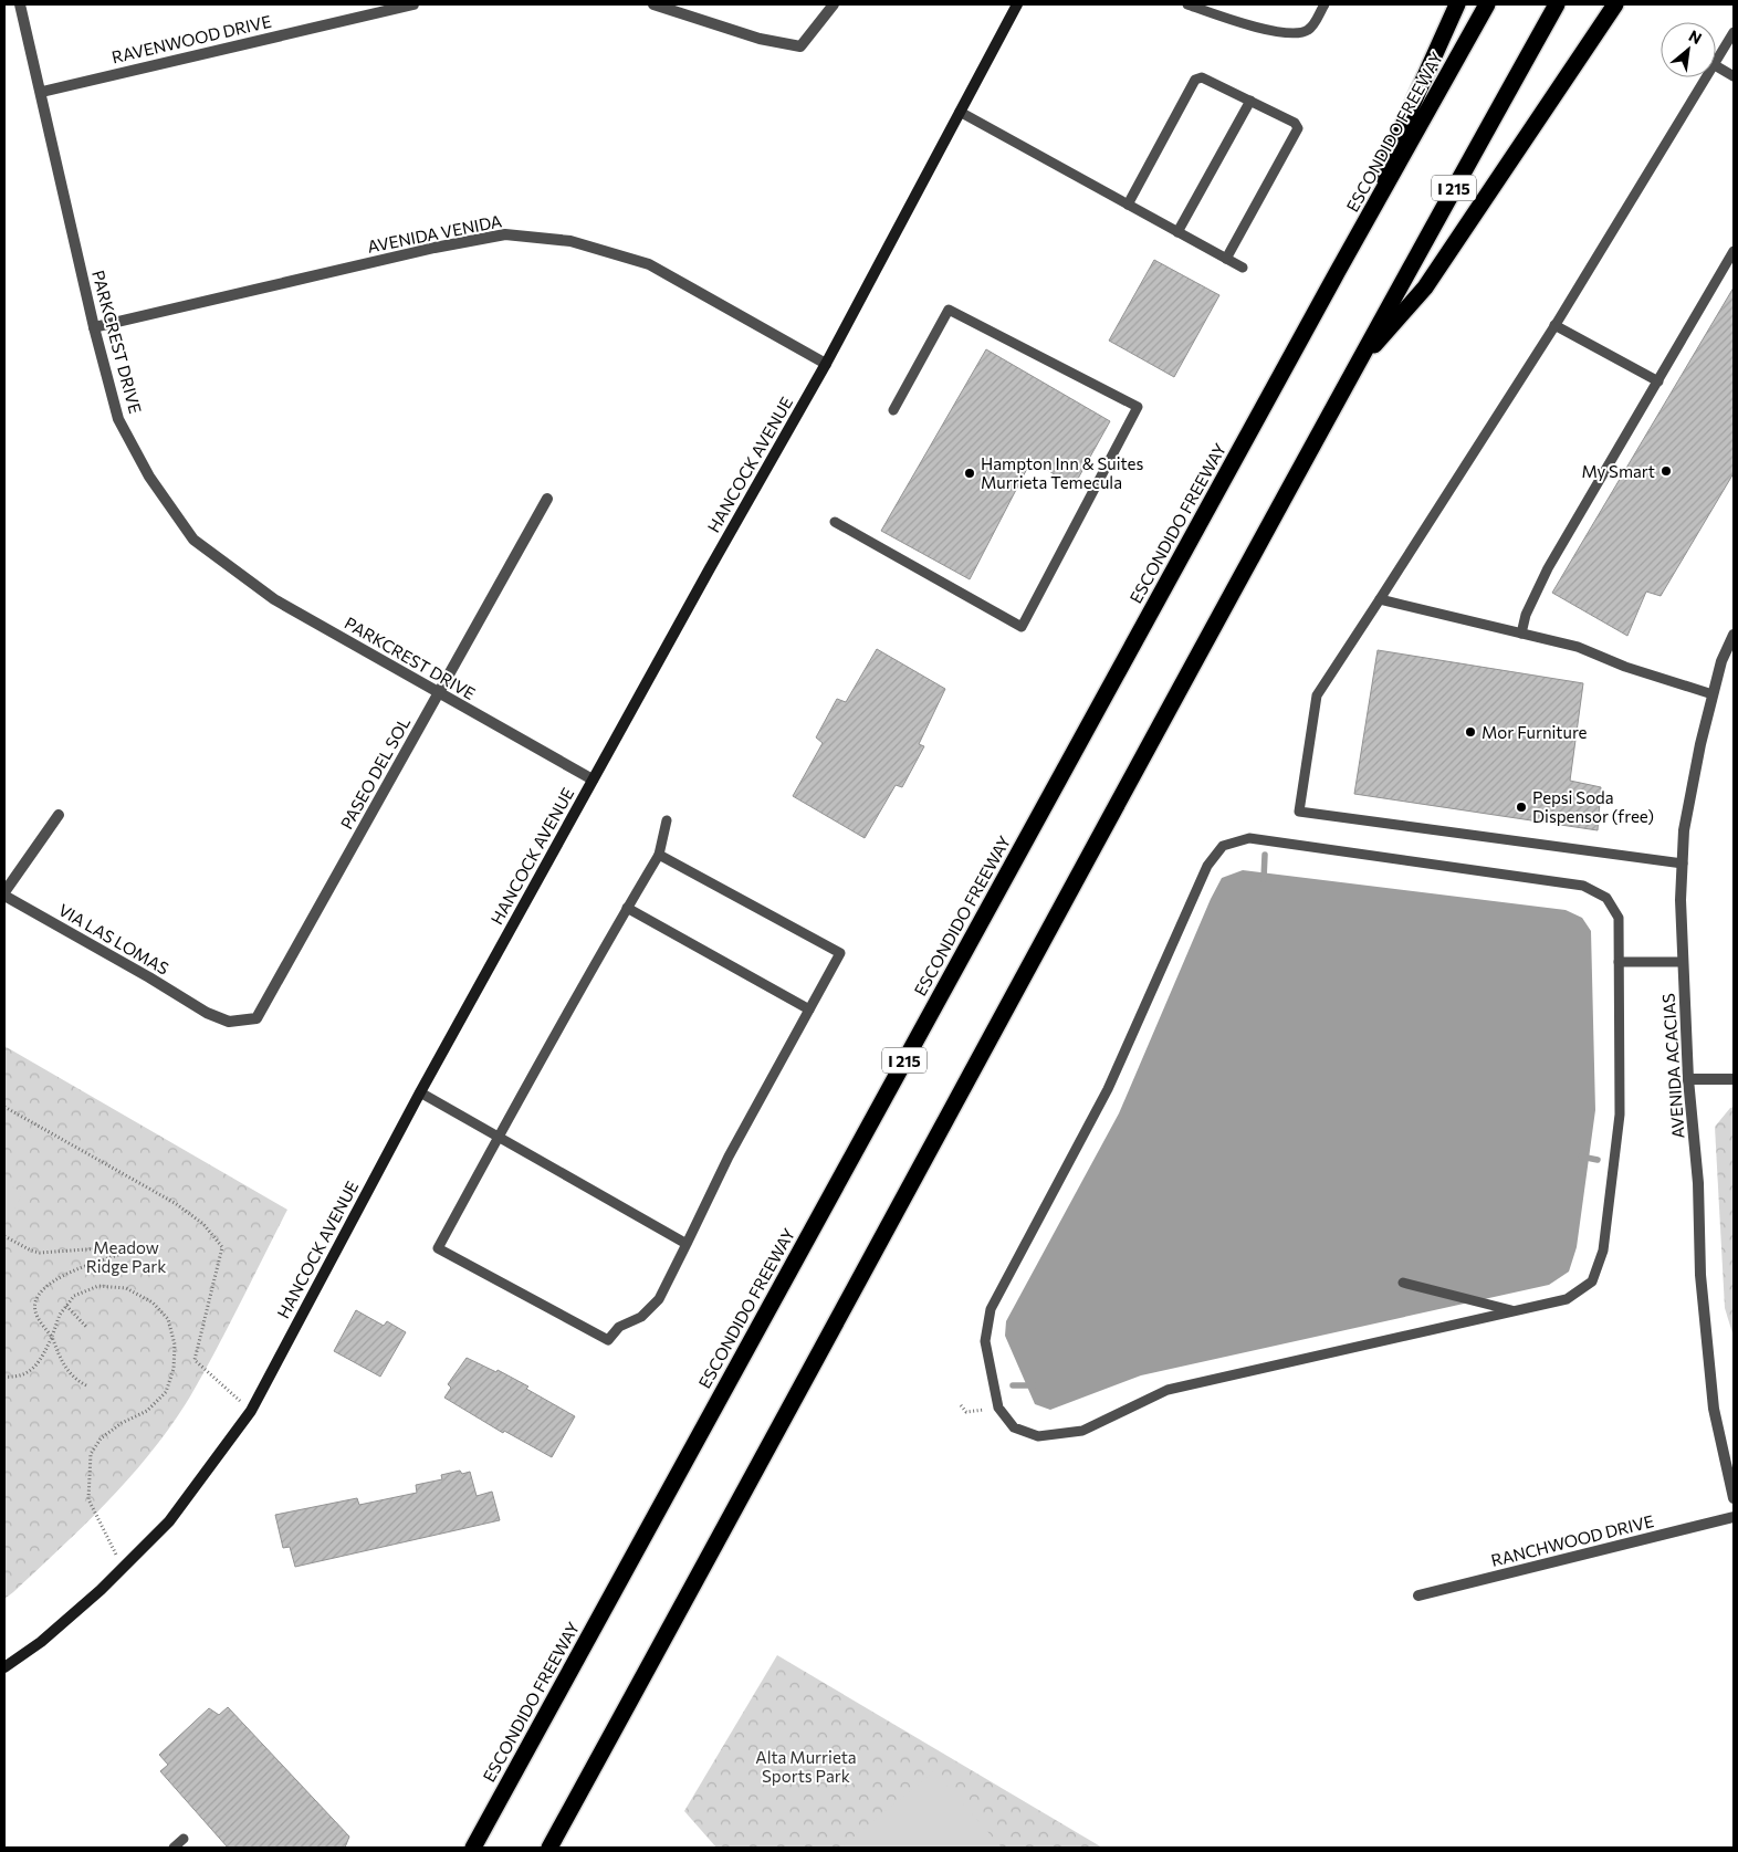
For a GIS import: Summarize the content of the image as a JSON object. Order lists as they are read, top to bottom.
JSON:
{
  "streets": {
    "highway": ["ESCONDIDO FREEWAY", "I 215"],
    "main road": ["HANCOCK AVENUE"],
    "street": [
      "RAVENWOOD DRIVE",
      "AVENIDA VENIDA",
      "PARKCREST DRIVE",
      "PASEO DEL SOL",
      "VIA LAS LOMAS",
      "AVENIDA ACACIAS",
      "RANCHWOOD DRIVE"
    ]
  },
  "crossings": [
    ["RAVENWOOD DRIVE", "PARKCREST DRIVE"],
    ["AVENIDA VENIDA", "PARKCREST DRIVE"],
    ["AVENIDA VENIDA", "HANCOCK AVENUE"],
    ["PARKCREST DRIVE", "HANCOCK AVENUE"],
    ["PARKCREST DRIVE", "PASEO DEL SOL"],
    ["PASEO DEL SOL", "VIA LAS LOMAS"]
  ],
  "parks": ["Meadow Ridge Park", "Alta Murrieta Sports Park"],
  "places": [
    "My Smart",
    "Hampton Inn & Suites Murrieta Temecula",
    "Mor Furniture",
    "Pepsi Soda Dispensor (free)"
  ],
  "north": "top right"
}
